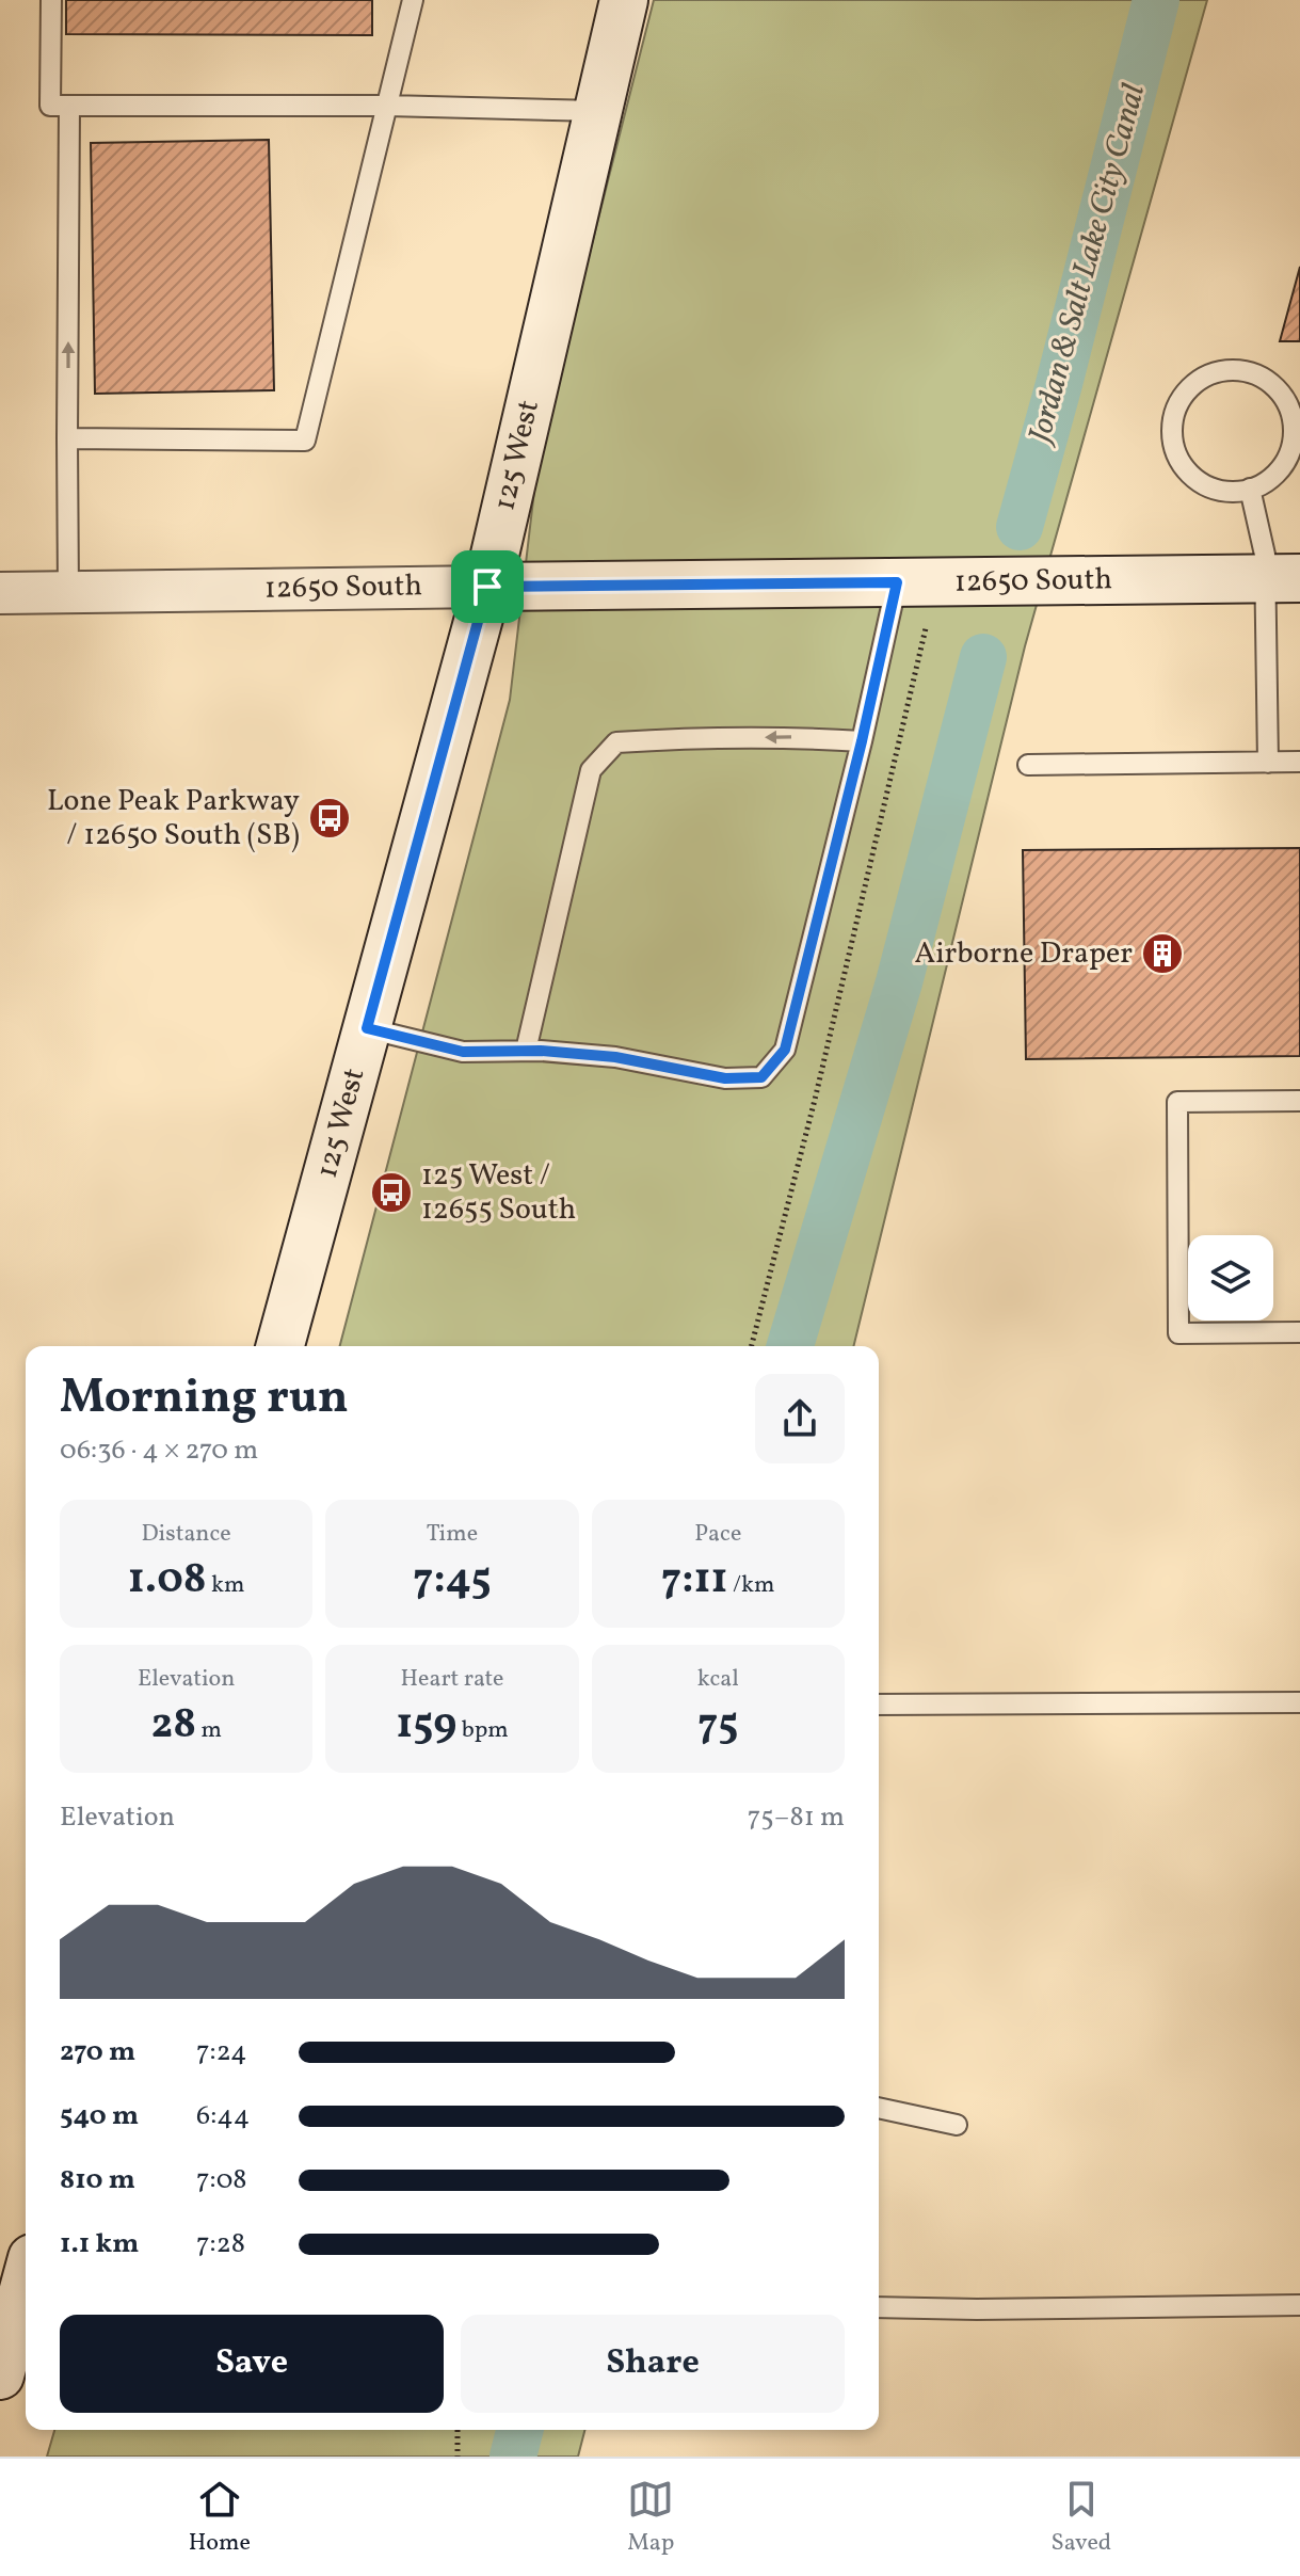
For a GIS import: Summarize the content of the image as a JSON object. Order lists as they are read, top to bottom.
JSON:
{
  "streets": {
    "main road": ["125 West", "12650 South"]
  },
  "crossings": [
    ["125 West", "12650 South"]
  ],
  "water": ["Jordan & Salt Lake City Canal"],
  "places": {
    "bus stop": ["Lone Peak Parkway / 12650 South (SB)", "125 West / 12655 South"],
    "building": ["Airborne Draper"]
  },
  "page": {
    "heading": ["Morning run", "06:36 · 4 × 270 m"],
    "stats": [
      ["Distance", "1.08 km"],
      ["Time", "7:45"],
      ["Pace", "7:11 /km"],
      ["Elevation", "28 m"],
      ["Heart rate", "159 bpm"],
      ["kcal", "75"]
    ],
    "chart": ["Elevation", "75–81 m"],
    "list": [
      {
        "name": "270 m",
        "note": "7:24"
      },
      {
        "name": "540 m",
        "note": "6:44"
      },
      {
        "name": "810 m",
        "note": "7:08"
      },
      {
        "name": "1.1 km",
        "note": "7:28"
      }
    ],
    "buttons": ["Save", "Share"],
    "tabs": ["Home", "Map", "Saved"]
  }
}
